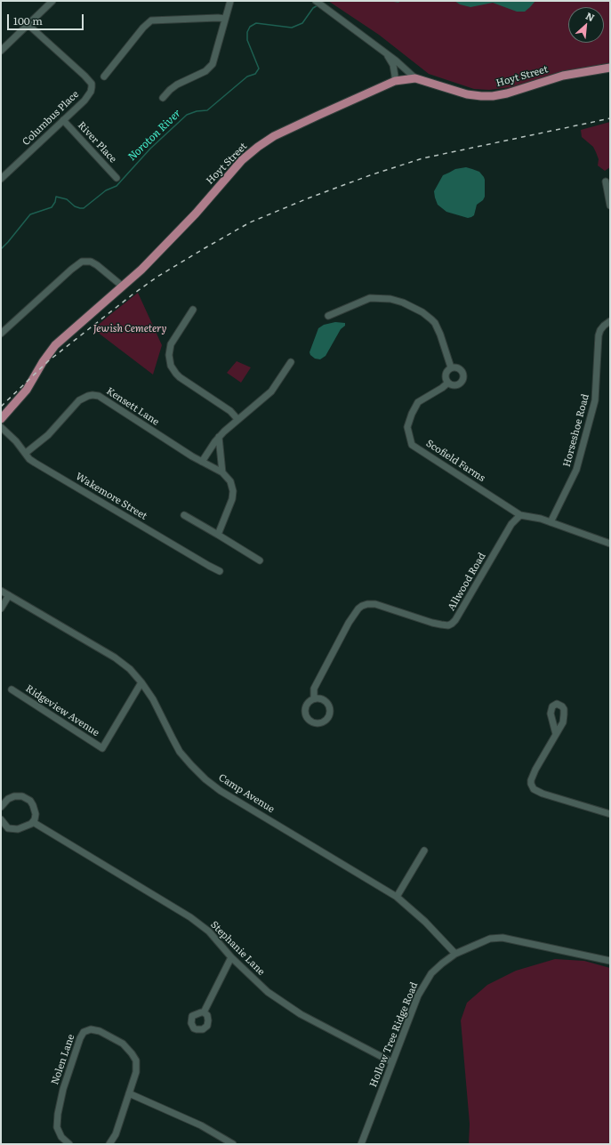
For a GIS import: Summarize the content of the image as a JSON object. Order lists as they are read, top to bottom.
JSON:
{
  "streets": {
    "main road": ["Hoyt Street"],
    "street": [
      "Columbus Place",
      "River Place",
      "Kensett Lane",
      "Horseshoe Road",
      "Scofield Farms",
      "Wakemore Street",
      "Allwood Road",
      "Ridgeview Avenue",
      "Camp Avenue",
      "Stephanie Lane",
      "Hollow Tree Ridge Road",
      "Nolen Lane"
    ]
  },
  "crossings": [
    ["Columbus Place", "River Place"],
    ["Kensett Lane", "Wakemore Street"],
    ["Scofield Farms", "Allwood Road"],
    ["Ridgeview Avenue", "Camp Avenue"],
    ["Camp Avenue", "Hollow Tree Ridge Road"],
    ["Stephanie Lane", "Hollow Tree Ridge Road"]
  ],
  "water": ["Noroton River"],
  "parks": ["Jewish Cemetery"],
  "scale_bar": "100 m",
  "north": "top right"
}
